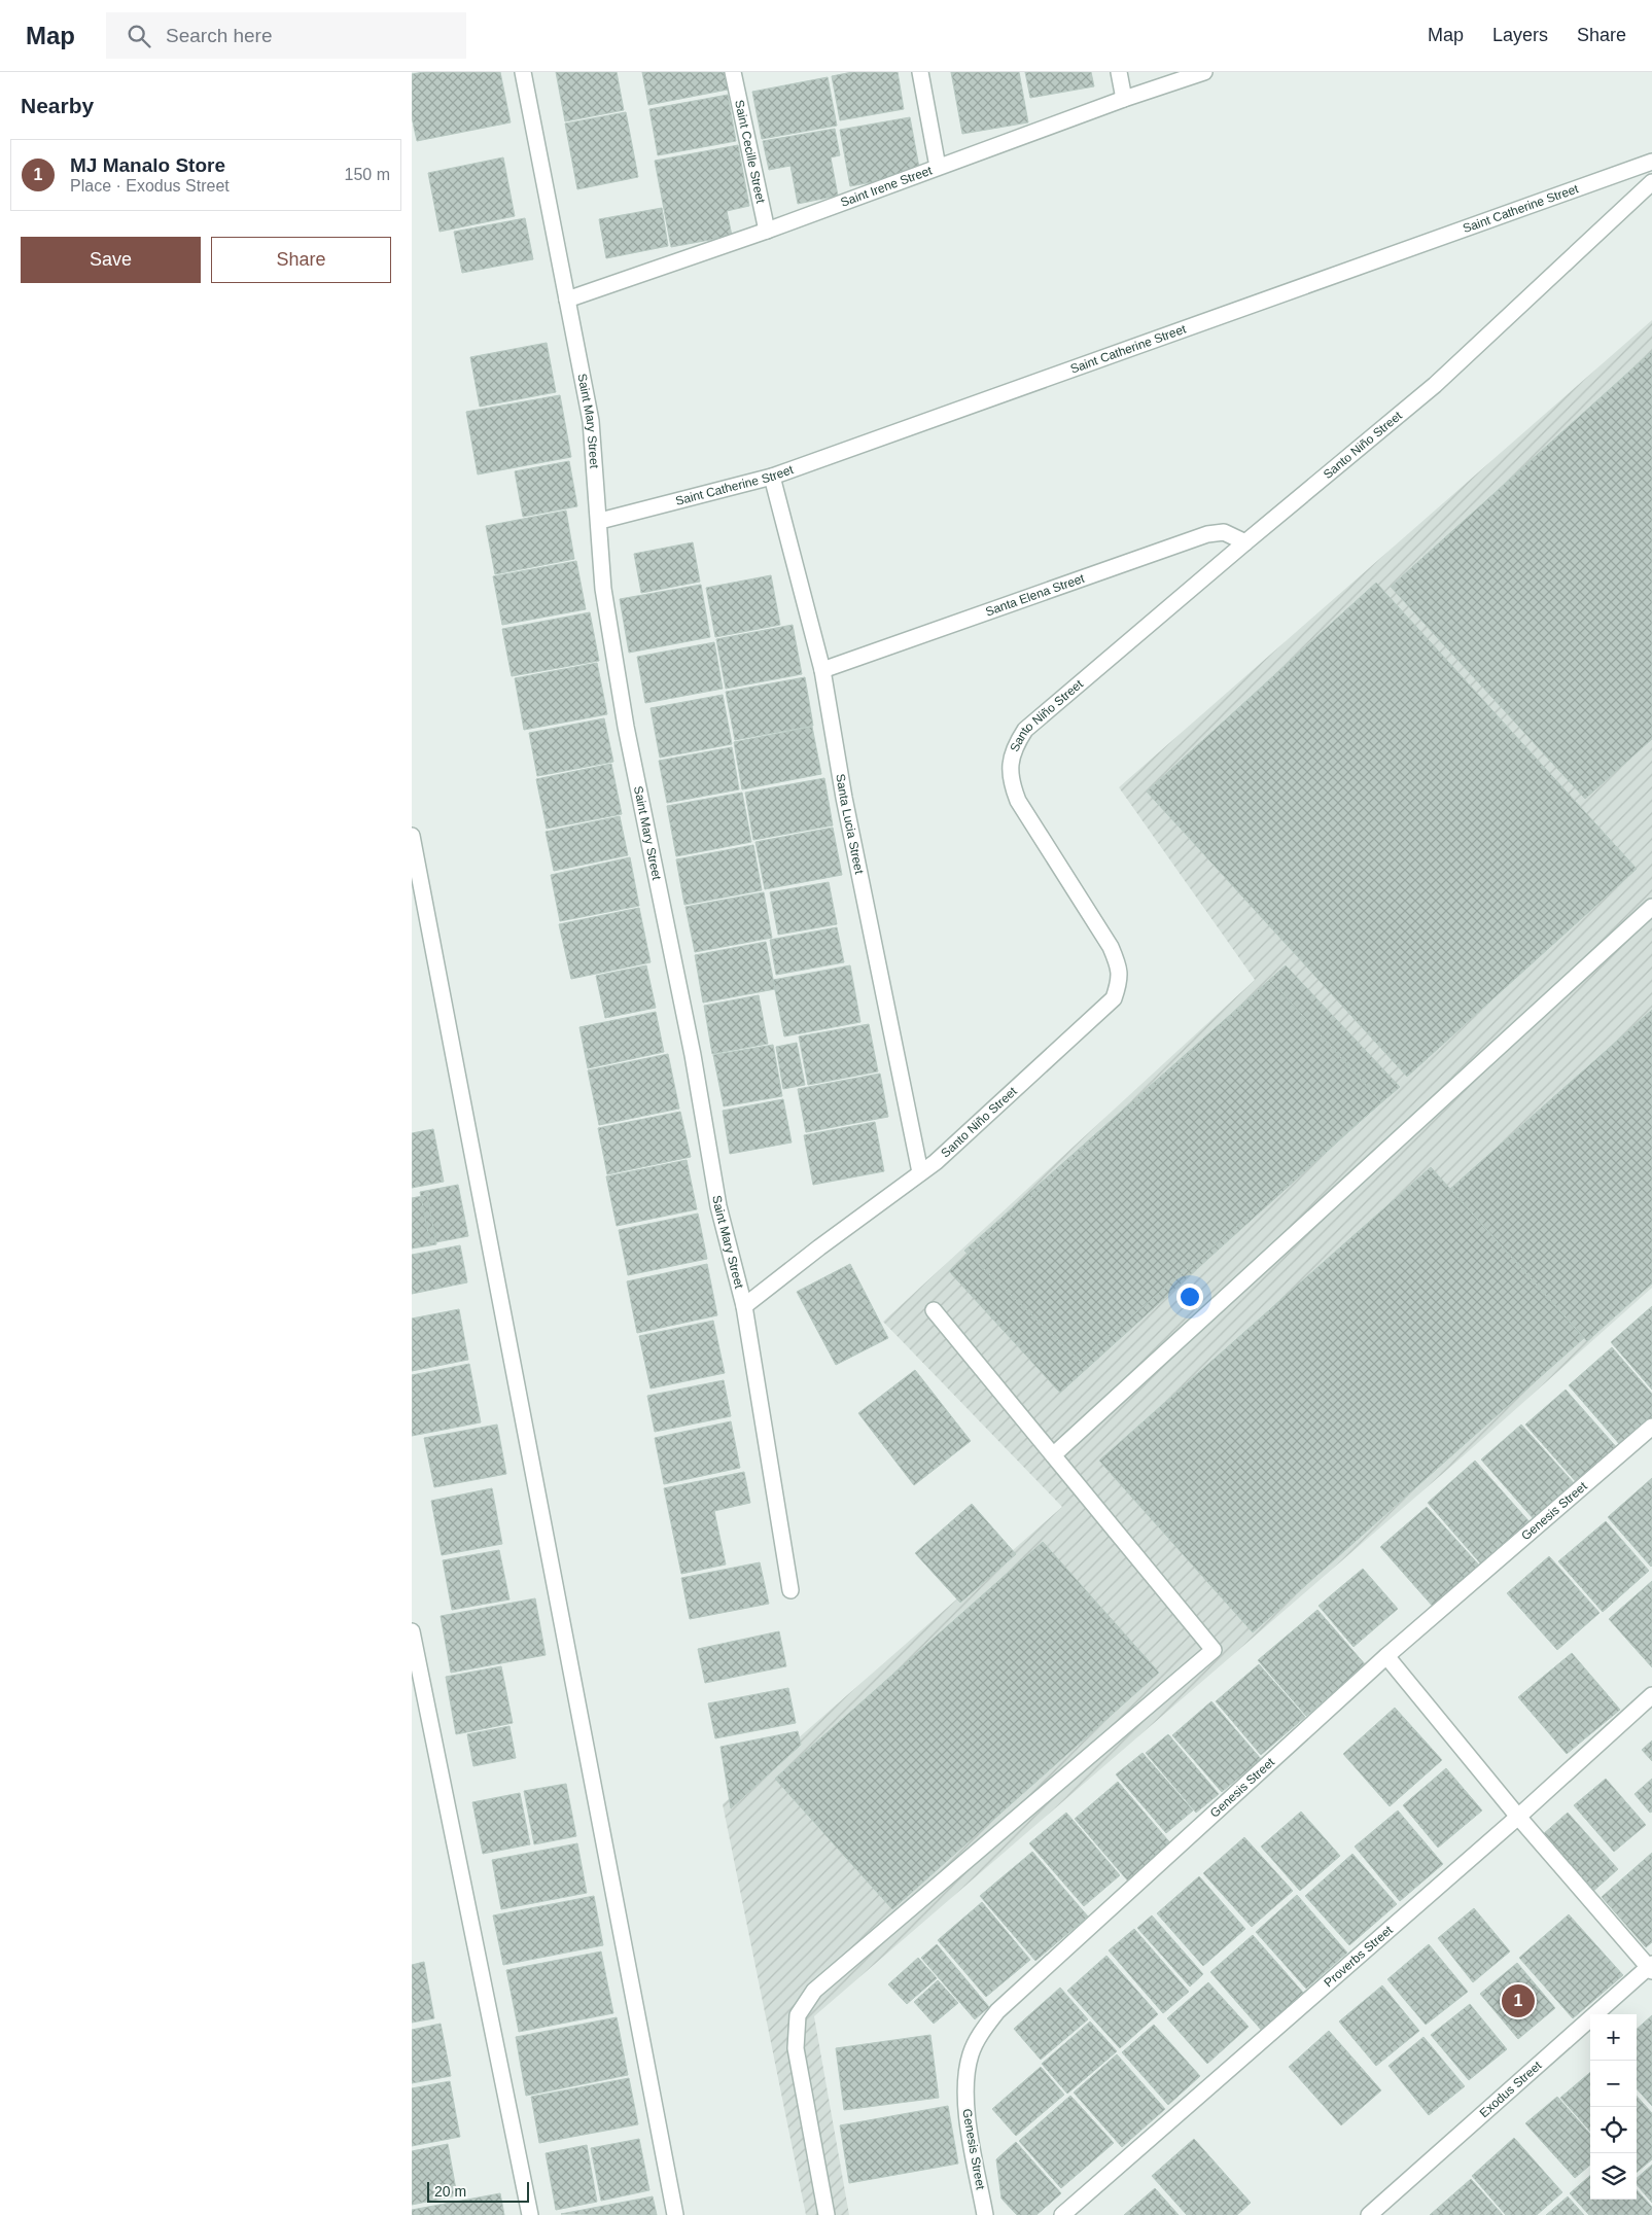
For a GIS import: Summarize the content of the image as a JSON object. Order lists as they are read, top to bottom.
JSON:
{
  "streets": {
    "street": [
      "Saint Cecille Street",
      "Saint Irene Street",
      "Saint Catherine Street",
      "Saint Mary Street",
      "Santo Niño Street",
      "Santa Elena Street",
      "Santa Lucia Street",
      "Genesis Street",
      "Proverbs Street",
      "Exodus Street"
    ]
  },
  "crossings": [
    ["Saint Cecille Street", "Saint Irene Street"],
    ["Saint Irene Street", "Saint Mary Street"],
    ["Saint Catherine Street", "Saint Mary Street"],
    ["Saint Catherine Street", "Santa Lucia Street"],
    ["Saint Mary Street", "Santo Niño Street"],
    ["Santo Niño Street", "Santa Elena Street"],
    ["Santo Niño Street", "Santa Lucia Street"],
    ["Santa Elena Street", "Santa Lucia Street"]
  ],
  "scale_bar": "20 m",
  "page": {
    "header": "Map",
    "search": "Search here",
    "nav": ["Map", "Layers", "Share"],
    "heading": "Nearby",
    "list": [
      {
        "mark": "1",
        "name": "MJ Manalo Store",
        "note": "Place · Exodus Street",
        "value": "150 m"
      }
    ],
    "buttons": ["Save", "Share"],
    "pins": "1",
    "map_buttons": ["+", "−"],
    "scale": "20 m"
  }
}
